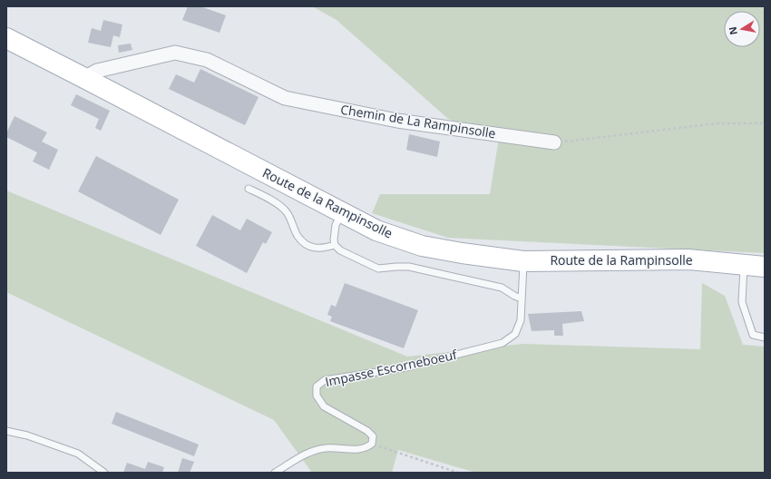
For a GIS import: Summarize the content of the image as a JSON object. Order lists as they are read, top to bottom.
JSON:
{
  "streets": {
    "main road": ["Route de la Rampinsolle"],
    "street": ["Chemin de La Rampinsolle"],
    "lane": ["Impasse Escorneboeuf"]
  },
  "crossings": [
    ["Chemin de La Rampinsolle", "Route de la Rampinsolle"],
    ["Route de la Rampinsolle", "Impasse Escorneboeuf"]
  ],
  "north": "left"
}
